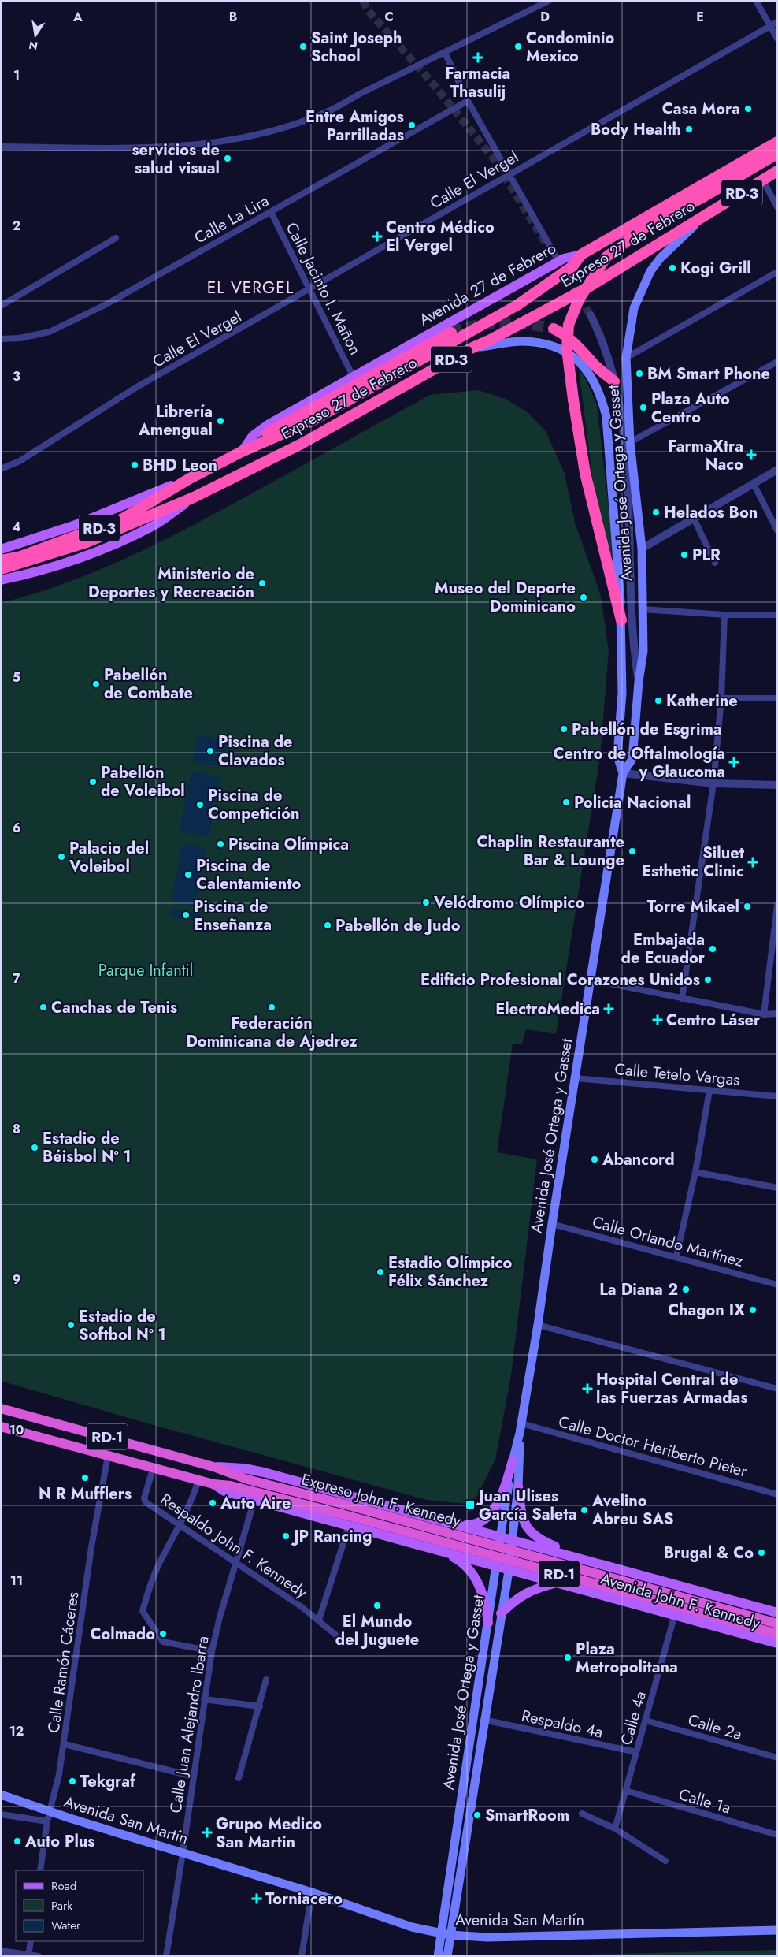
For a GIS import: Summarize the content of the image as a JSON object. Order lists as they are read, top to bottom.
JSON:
{
  "streets": {
    "highway": [
      "RD-3",
      "Expreso 27 de Febrero",
      "Avenida 27 de Febrero",
      "RD-1",
      "Expreso John F. Kennedy"
    ],
    "main road": ["Avenida José Ortega y Gasset", "Avenida John F. Kennedy", "Avenida San Martín"],
    "street": [
      "Calle El Vergel",
      "Calle La Lira",
      "Calle Jacinto I. Mañon",
      "Calle Tetelo Vargas",
      "Calle Orlando Martínez",
      "Calle Doctor Heriberto Pieter",
      "Respaldo John F. Kennedy",
      "Calle Ramón Cáceres",
      "Calle 4a",
      "Respaldo 4a",
      "Calle Juan Alejandro lbarra",
      "Calle 2a",
      "Calle 1a"
    ]
  },
  "crossings": [
    ["Calle El Vergel", "Calle Jacinto I. Mañon"],
    ["RD-3", "Expreso 27 de Febrero"],
    ["Calle La Lira", "Calle Jacinto I. Mañon"],
    ["Expreso 27 de Febrero", "Avenida 27 de Febrero"],
    ["Expreso 27 de Febrero", "Avenida José Ortega y Gasset"],
    ["Avenida 27 de Febrero", "Calle Jacinto I. Mañon"],
    ["Avenida José Ortega y Gasset", "Calle Tetelo Vargas"],
    ["Avenida José Ortega y Gasset", "Calle Orlando Martínez"],
    ["Avenida José Ortega y Gasset", "Calle Doctor Heriberto Pieter"],
    ["Avenida José Ortega y Gasset", "Avenida John F. Kennedy"],
    ["Avenida José Ortega y Gasset", "Respaldo 4a"],
    ["Avenida José Ortega y Gasset", "Avenida San Martín"],
    ["Expreso John F. Kennedy", "Respaldo John F. Kennedy"],
    ["Expreso John F. Kennedy", "Avenida John F. Kennedy"],
    ["Expreso John F. Kennedy", "Calle Ramón Cáceres"],
    ["Respaldo John F. Kennedy", "Calle Juan Alejandro lbarra"],
    ["Avenida John F. Kennedy", "Calle 4a"],
    ["Avenida John F. Kennedy", "Calle Juan Alejandro lbarra"],
    ["Calle Ramón Cáceres", "Avenida San Martín"],
    ["Calle 4a", "Respaldo 4a"],
    ["Calle 4a", "Calle 2a"],
    ["Calle 4a", "Calle 1a"],
    ["Calle Juan Alejandro lbarra", "Avenida San Martín"]
  ],
  "districts": ["EL VERGEL"],
  "parks": ["Parque Infantil"],
  "places": {
    "other": [
      "Saint Joseph School",
      "Condominio Mexico",
      "Casa Mora",
      "Entre Amigos Parrilladas",
      "Body Health",
      "servicios de salud visual",
      "Kogi Grill",
      "BM Smart Phone",
      "Plaza Auto Centro",
      "Librería Amengual",
      "BHD Leon",
      "Helados Bon",
      "PLR",
      "Ministerio de Deportes y Recreación",
      "Museo del Deporte Dominicano",
      "Pabellón de Combate",
      "Katherine",
      "Pabellón de Esgrima",
      "Piscina de Clavados",
      "Pabellón de Voleibol",
      "Policia Nacional",
      "Piscina de Competición",
      "Piscina Olímpica",
      "Chaplin Restaurante Bar & Lounge",
      "Palacio del Voleibol",
      "Piscina de Calentamiento",
      "Velódromo Olímpico",
      "Torre Mikael",
      "Piscina de Enseñanza",
      "Pabellón de Judo",
      "Embajada de Ecuador",
      "Edificio Profesional Corazones Unidos",
      "Canchas de Tenis",
      "Federación Dominicana de Ajedrez",
      "Estadio de Béisbol Nº 1",
      "Abancord",
      "Estadio Olímpico Félix Sánchez",
      "La Diana 2",
      "Chagon IX",
      "Estadio de Softbol Nº 1",
      "N R Mufflers",
      "Auto Aire",
      "Avelino Abreu SAS",
      "JP Rancing",
      "Brugal & Co",
      "El Mundo del Juguete",
      "Colmado",
      "Plaza Metropolitana",
      "Tekgraf",
      "SmartRoom",
      "Auto Plus"
    ],
    "health": [
      "Farmacia Thasulij",
      "Centro Médico El Vergel",
      "FarmaXtra Naco",
      "Centro de Oftalmología y Glaucoma",
      "Siluet Esthetic Clinic",
      "ElectroMedica",
      "Centro Láser",
      "Hospital Central de las Fuerzas Armadas",
      "Grupo Medico San Martin",
      "Torniacero"
    ],
    "transit": ["Juan Ulises García Saleta"]
  },
  "legend": ["Road", "Park", "Water"],
  "north": "bottom",
  "grid": {
    "columns": [
      "A",
      "B",
      "C",
      "D",
      "E"
    ],
    "rows": [
      "1",
      "2",
      "3",
      "4",
      "5",
      "6",
      "7",
      "8",
      "9",
      "10",
      "11",
      "12"
    ]
  }
}
